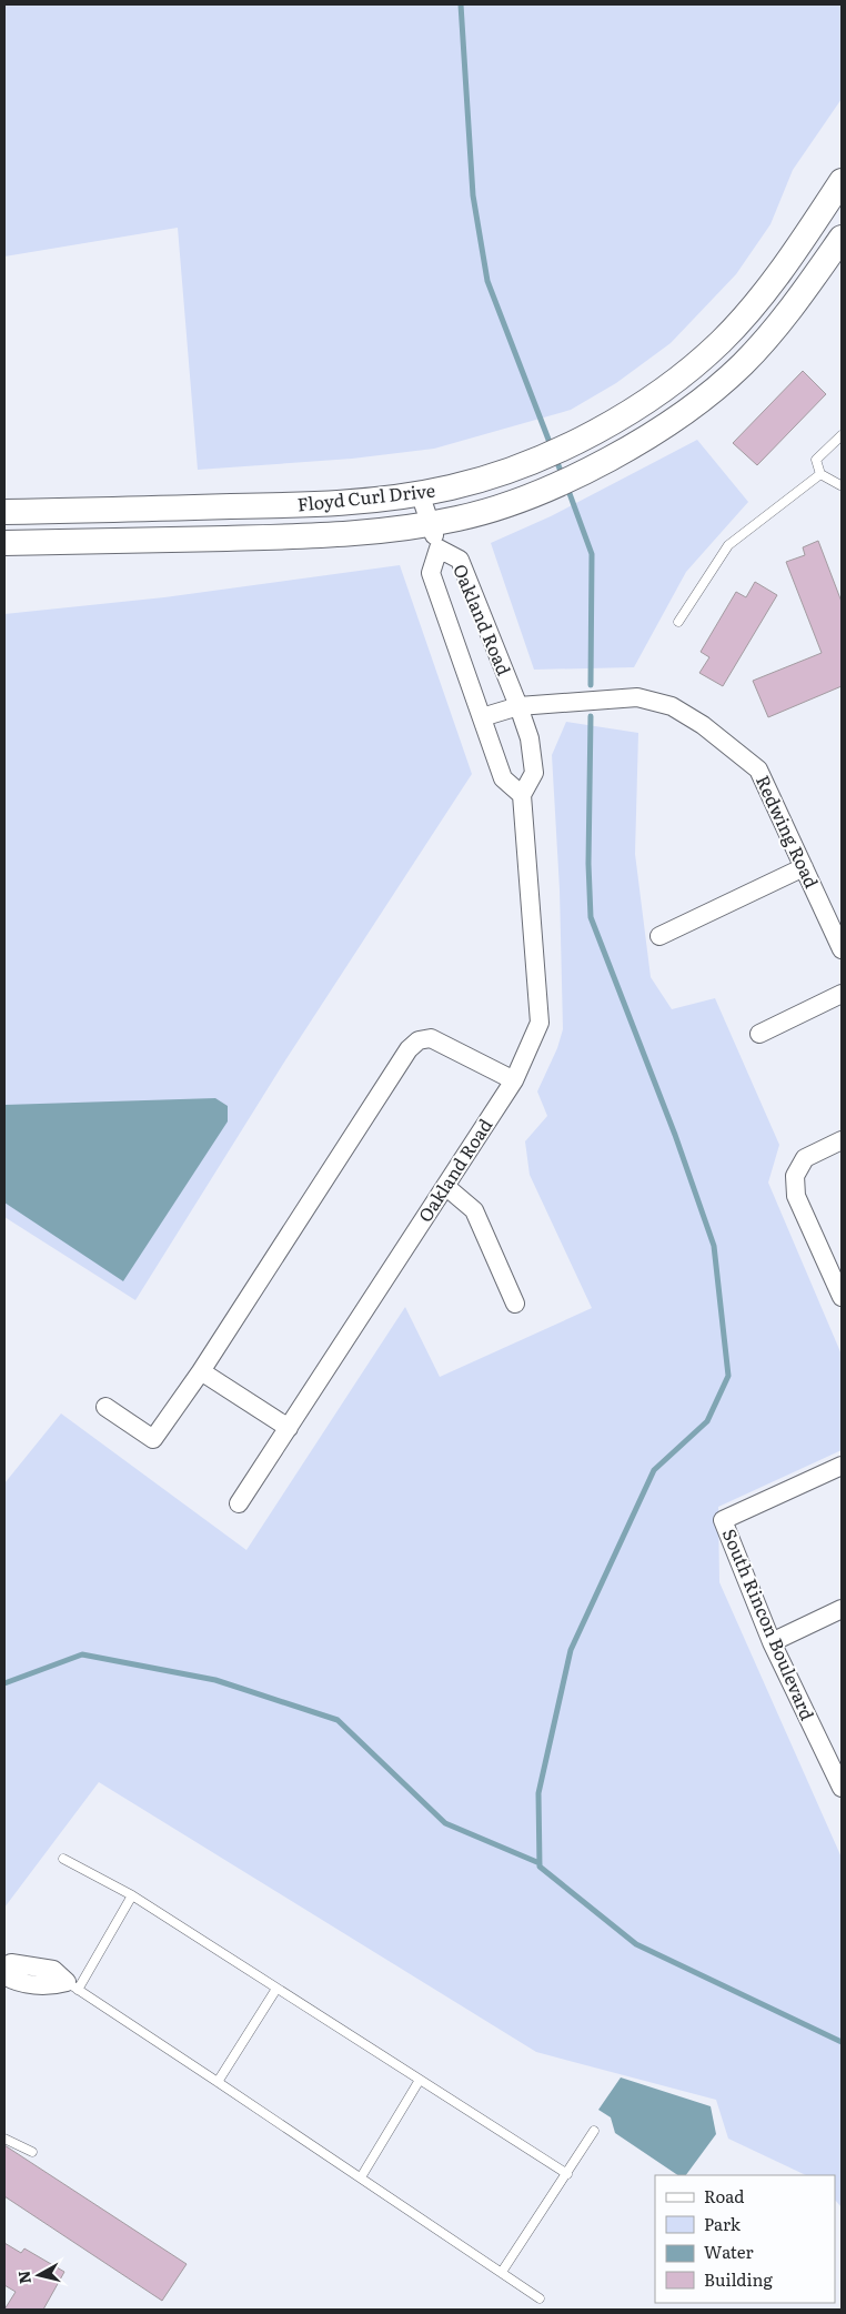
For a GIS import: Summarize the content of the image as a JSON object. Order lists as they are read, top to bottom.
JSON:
{
  "streets": {
    "street": [
      "Floyd Curl Drive",
      "Oakland Road",
      "Redwing Road",
      "South Rincon Boulevard"
    ]
  },
  "crossings": [
    ["Oakland Road", "Redwing Road"]
  ],
  "legend": [
    "Road",
    "Park",
    "Water",
    "Building"
  ],
  "north": "left"
}
